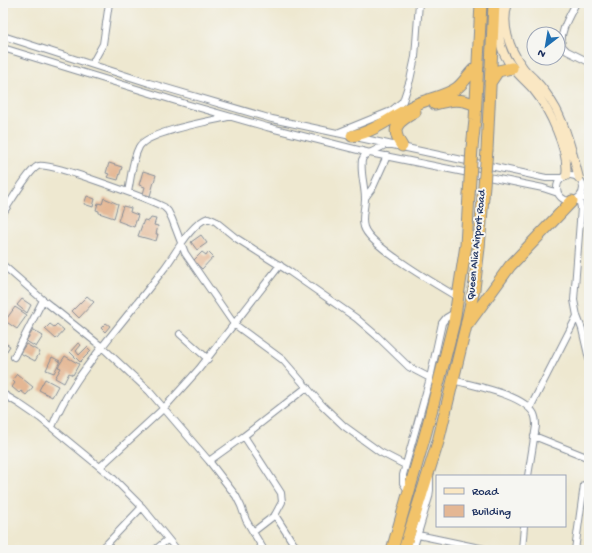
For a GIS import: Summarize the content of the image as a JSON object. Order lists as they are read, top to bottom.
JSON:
{
  "streets": {
    "highway": ["Queen Alia Airport Road"]
  },
  "legend": ["Road", "Building"],
  "north": "bottom left"
}
